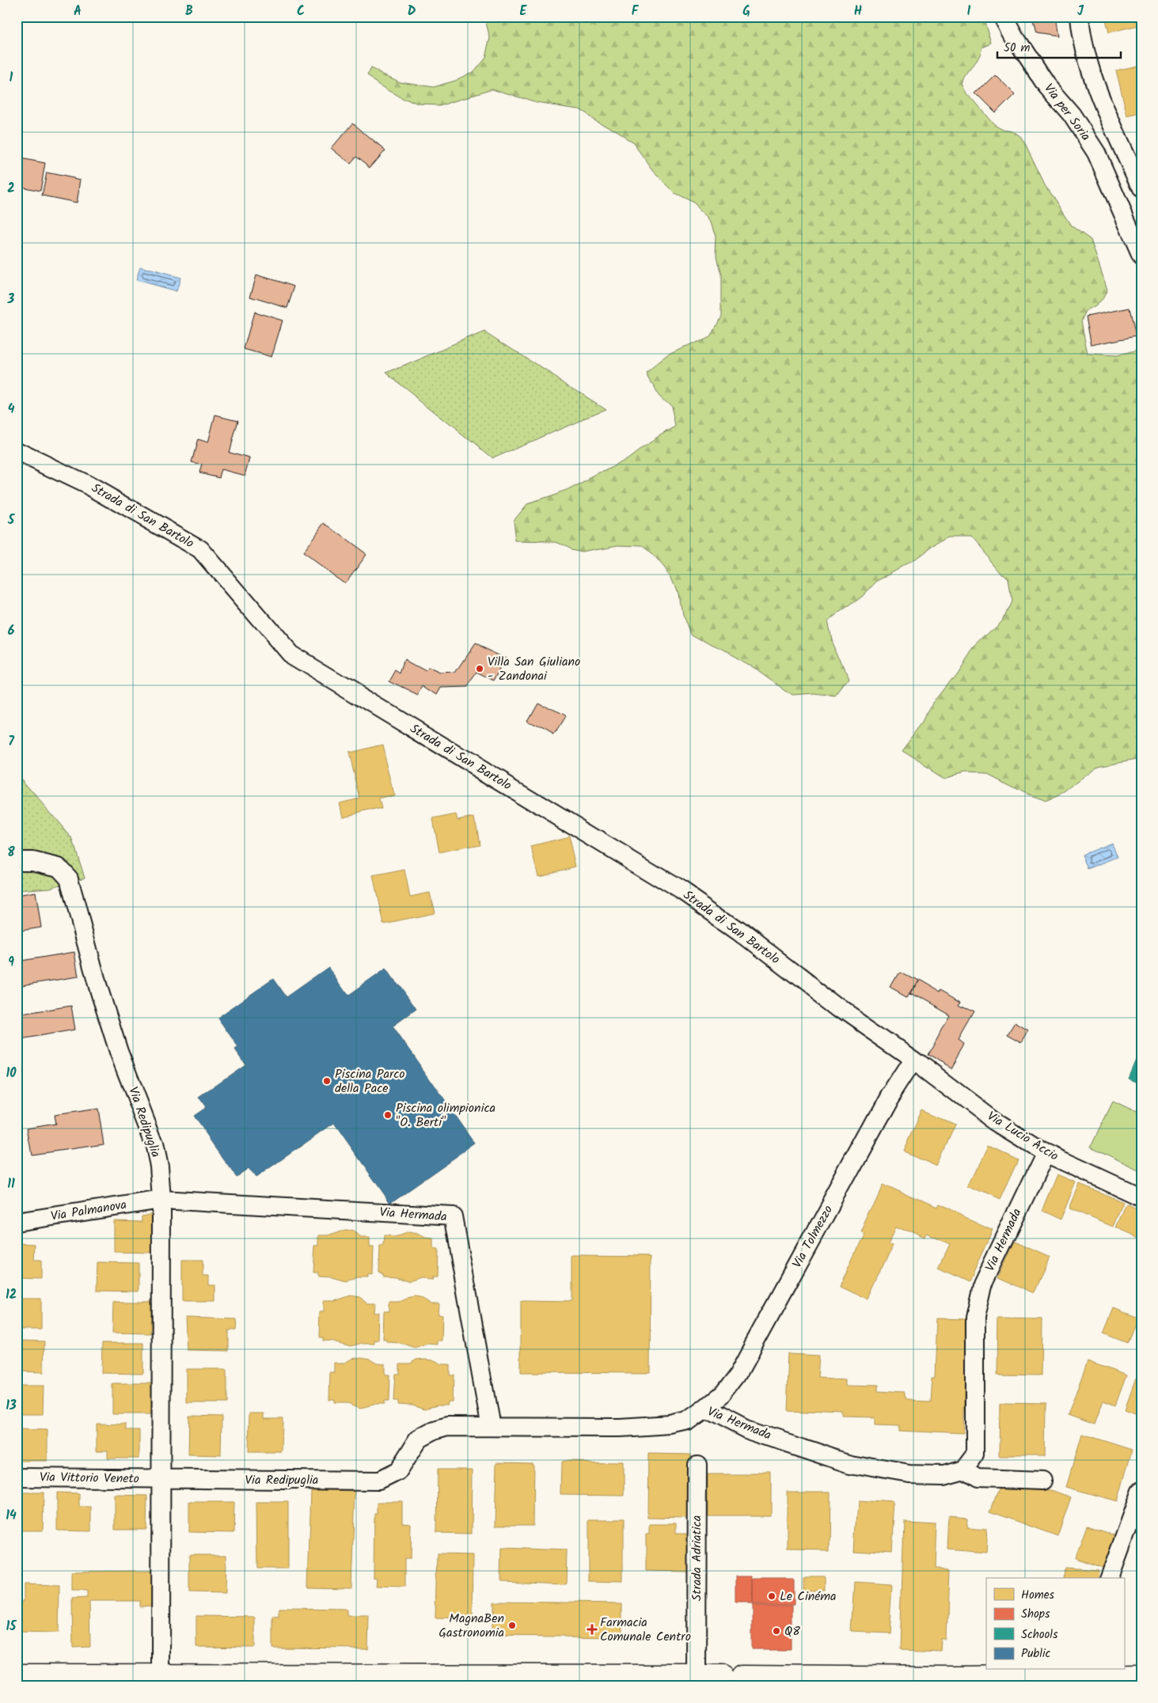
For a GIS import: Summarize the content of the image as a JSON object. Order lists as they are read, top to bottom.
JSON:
{
  "streets": {
    "street": [
      "Via per Soria",
      "Strada di San Bartolo",
      "Via Redipuglia",
      "Via Lucio Accio",
      "Via Palmanova",
      "Via Hermada",
      "Via Tolmezzo",
      "Via Vittorio Veneto",
      "Strada Adriatica"
    ]
  },
  "crossings": [
    ["Strada di San Bartolo", "Via Lucio Accio"],
    ["Strada di San Bartolo", "Via Tolmezzo"],
    ["Via Redipuglia", "Via Palmanova"],
    ["Via Redipuglia", "Via Hermada"],
    ["Via Redipuglia", "Via Vittorio Veneto"],
    ["Via Lucio Accio", "Via Hermada"],
    ["Via Lucio Accio", "Via Tolmezzo"],
    ["Via Palmanova", "Via Hermada"],
    ["Via Hermada", "Via Tolmezzo"]
  ],
  "places": {
    "other": [
      "Villa San Giuliano - Zandonai",
      "Piscina Parco della Pace",
      "Piscina olimpionica \"O. Berti\"",
      "Le Cinéma",
      "MagnaBen Gastronomia",
      "Q8"
    ],
    "health": ["Farmacia Comunale Centro"]
  },
  "legend": [
    "Homes",
    "Shops",
    "Schools",
    "Public"
  ],
  "scale_bar": "50 m",
  "grid": {
    "columns": [
      "A",
      "B",
      "C",
      "D",
      "E",
      "F",
      "G",
      "H",
      "I",
      "J"
    ],
    "rows": [
      "1",
      "2",
      "3",
      "4",
      "5",
      "6",
      "7",
      "8",
      "9",
      "10",
      "11",
      "12",
      "13",
      "14",
      "15"
    ]
  }
}
